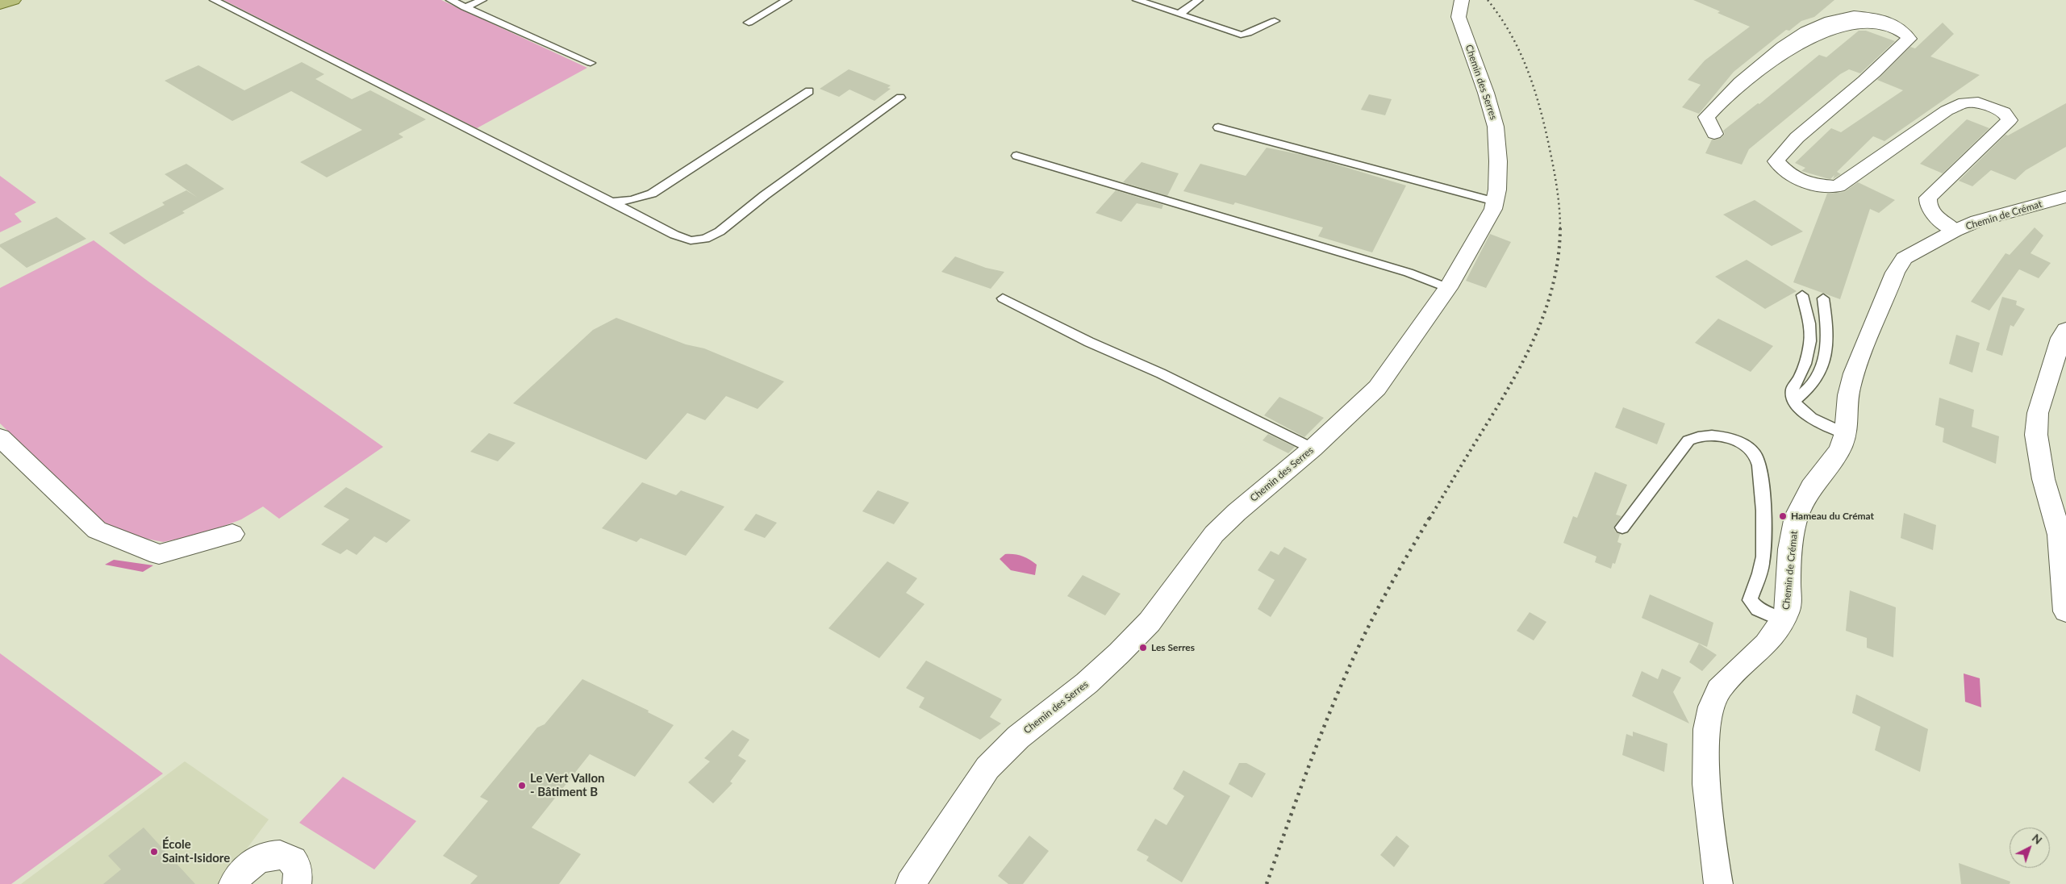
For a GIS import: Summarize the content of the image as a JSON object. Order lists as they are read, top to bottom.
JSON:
{
  "streets": {
    "street": ["Chemin des Serres", "Chemin de Crémat"]
  },
  "places": [
    "Hameau du Crémat",
    "Les Serres",
    "Le Vert Vallon - Bâtiment B",
    "École Saint-Isidore"
  ],
  "north": "top right"
}
